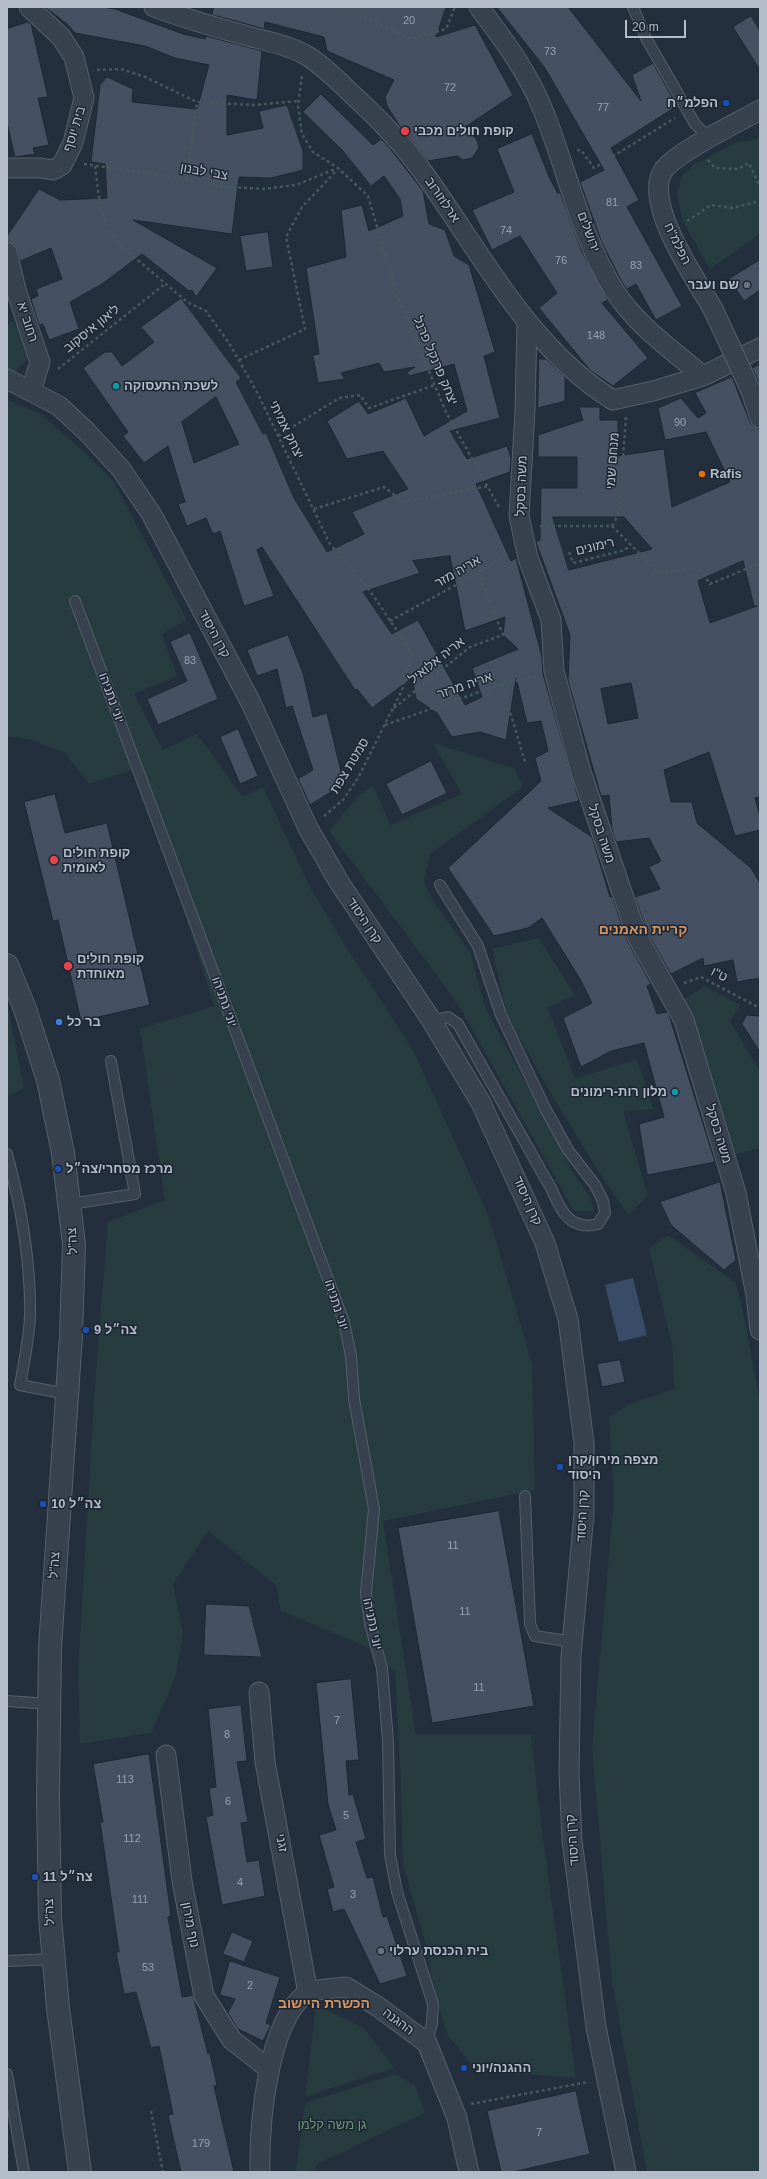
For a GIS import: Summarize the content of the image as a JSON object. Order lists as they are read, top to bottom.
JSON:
{
  "streets": {
    "street": [
      "בית יוסף",
      "ארלוזורוב",
      "ירושלים",
      "הפלמ\"ח",
      "רחוב יא",
      "משה בסקל",
      "קרן היסוד",
      "צה\"ל",
      "זגני",
      "נוף מירון",
      "ההגנה"
    ],
    "lane": ["יוני נתניהו"],
    "path": [
      "צבי לבנון",
      "ליאון איסקוב",
      "יצחק פרנקל פרנל",
      "יצחק אמיתי",
      "מנחם שמי",
      "רימונים",
      "אריה מזר",
      "אריה אלואיל",
      "אריה מרזר",
      "סמטת צפת",
      "ט\"ו"
    ]
  },
  "crossings": [
    ["בית יוסף", "צבי לבנון"],
    ["צבי לבנון", "יצחק פרנקל פרנל"],
    ["צבי לבנון", "יצחק אמיתי"],
    ["ארלוזורוב", "מנחם שמי"],
    ["ארלוזורוב", "משה בסקל"],
    ["רחוב יא", "קרן היסוד"],
    ["ליאון איסקוב", "יצחק אמיתי"],
    ["יצחק אמיתי", "אריה מזר"],
    ["יצחק אמיתי", "אריה אלואיל"],
    ["יצחק אמיתי", "אריה מרזר"],
    ["יצחק אמיתי", "סמטת צפת"],
    ["משה בסקל", "אריה מזר"],
    ["משה בסקל", "אריה מרזר"],
    ["משה בסקל", "ט\"ו"],
    ["אריה מזר", "אריה אלואיל"],
    ["קרן היסוד", "סמטת צפת"],
    ["אריה מרזר", "סמטת צפת"],
    ["יוני נתניהו", "ההגנה"],
    ["זגני", "ההגנה"]
  ],
  "districts": ["קריית האמנים", "הכשרת היישוב"],
  "parks": ["גן משה קלמן"],
  "places": [
    "הפלמ״ח",
    "קופת חולים מכבי",
    "שם ועבר",
    "לשכת התעסוקה",
    "Rafis",
    "קופת חולים לאומית",
    "קופת חולים מאוחדת",
    "בר כל",
    "מלון רות-רימונים",
    "מרכז מסחרי/צה״ל",
    "צה״ל 9",
    "מצפה מירון/קרן היסוד",
    "צה״ל 10",
    "צה״ל 11",
    "בית הכנסת ערלוי",
    "ההגנה/יוני"
  ],
  "house_numbers": [
    "20",
    "73",
    "72",
    "77",
    "81",
    "74",
    "76",
    "83",
    "148",
    "90",
    "83",
    "11",
    "11",
    "11",
    "7",
    "8",
    "113",
    "6",
    "5",
    "112",
    "4",
    "3",
    "111",
    "53",
    "2",
    "7",
    "179"
  ],
  "scale_bar": "20 m"
}
